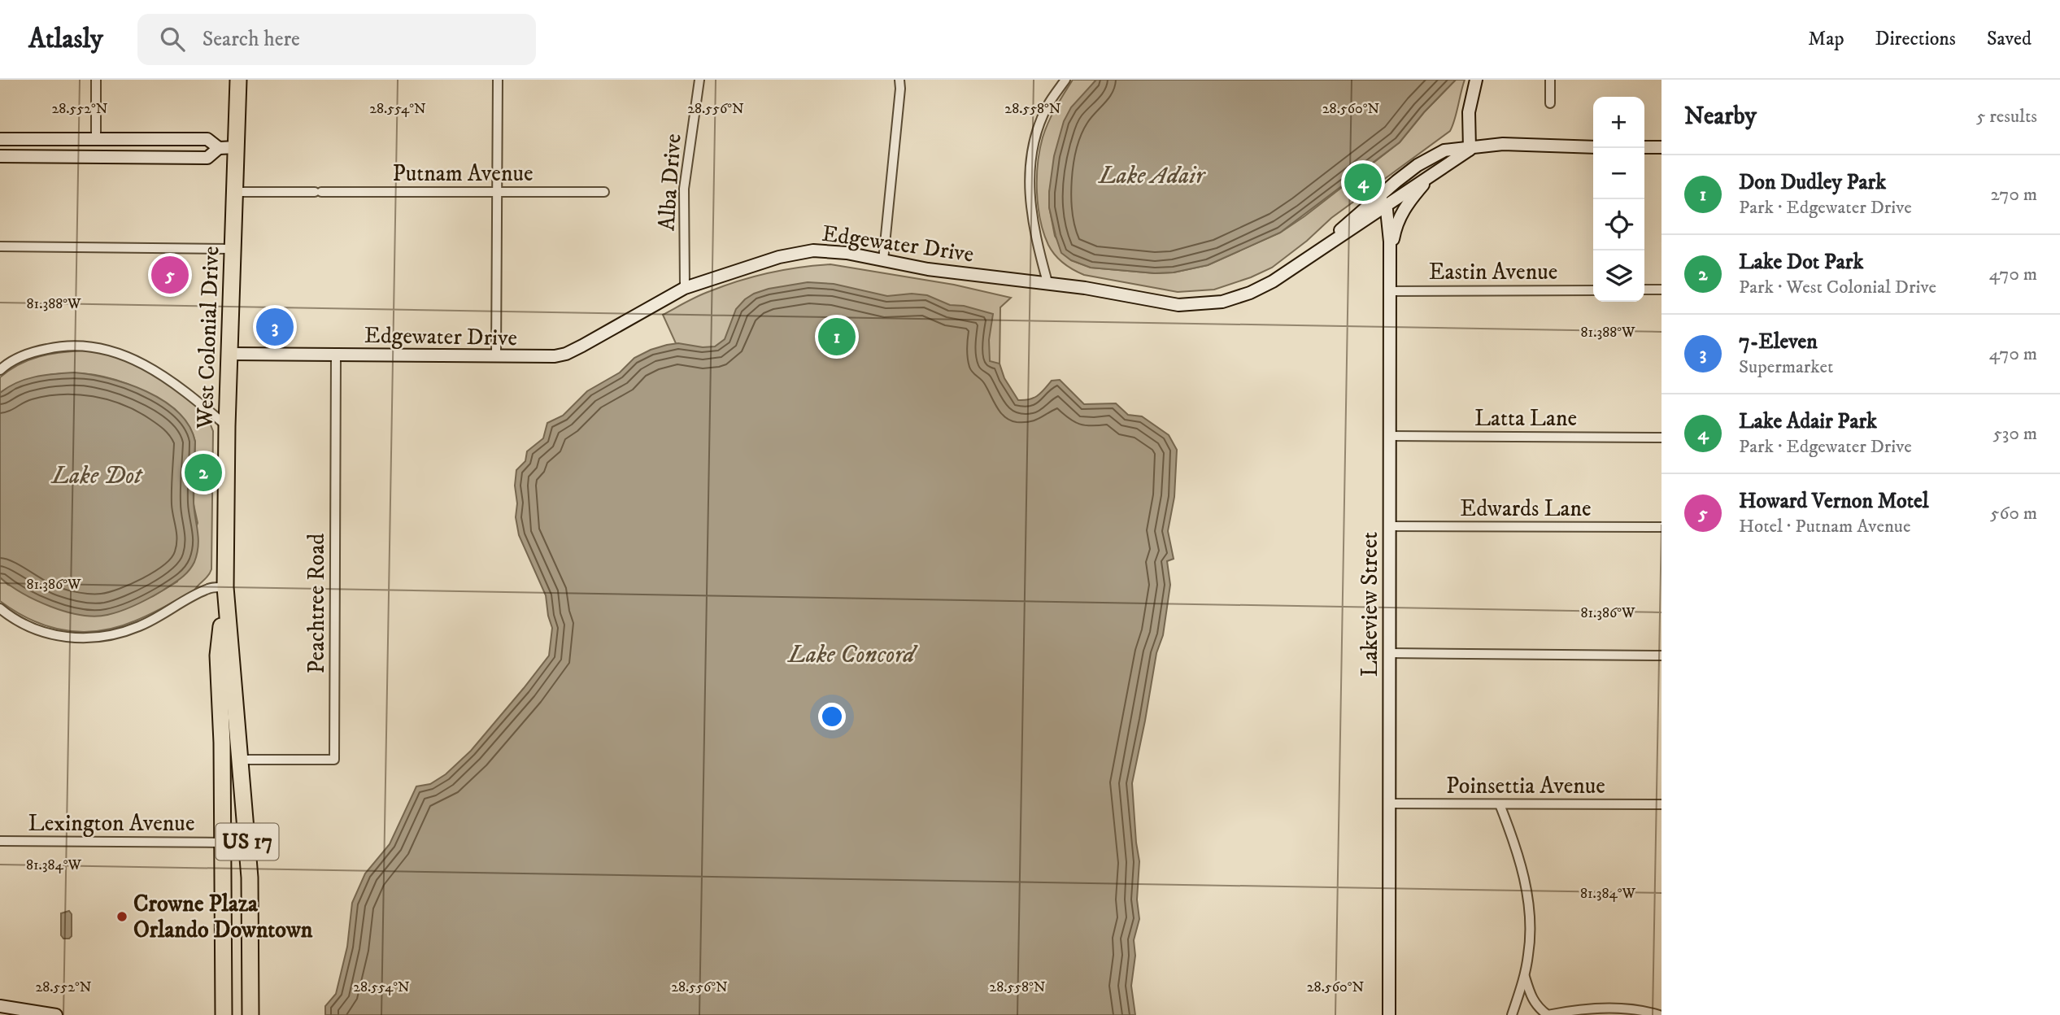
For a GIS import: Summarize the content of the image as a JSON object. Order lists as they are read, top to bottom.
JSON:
{
  "streets": {
    "highway": ["West Colonial Drive", "US 17"],
    "street": [
      "Putnam Avenue",
      "Alba Drive",
      "Edgewater Drive",
      "Eastin Avenue",
      "Latta Lane",
      "Edwards Lane",
      "Peachtree Road",
      "Lakeview Street",
      "Poinsettia Avenue",
      "Lexington Avenue"
    ]
  },
  "crossings": [
    ["Putnam Avenue", "West Colonial Drive"],
    ["Alba Drive", "Edgewater Drive"],
    ["Edgewater Drive", "West Colonial Drive"],
    ["Edgewater Drive", "Peachtree Road"],
    ["Edgewater Drive", "Lakeview Street"],
    ["Eastin Avenue", "Lakeview Street"],
    ["West Colonial Drive", "Peachtree Road"],
    ["West Colonial Drive", "Lexington Avenue"],
    ["Latta Lane", "Lakeview Street"],
    ["Edwards Lane", "Lakeview Street"],
    ["Lakeview Street", "Poinsettia Avenue"]
  ],
  "water": ["Lake Adair", "Lake Dot", "Lake Concord"],
  "places": ["Crowne Plaza Orlando Downtown"],
  "page": {
    "header": "Atlasly",
    "search": "Search here",
    "nav": ["Map", "Directions", "Saved"],
    "heading": ["Nearby", "5 results"],
    "map_buttons": ["+", "−"],
    "list": [
      {
        "mark": "1",
        "name": "Don Dudley Park",
        "note": "Park · Edgewater Drive",
        "value": "270 m"
      },
      {
        "mark": "2",
        "name": "Lake Dot Park",
        "note": "Park · West Colonial Drive",
        "value": "470 m"
      },
      {
        "mark": "3",
        "name": "7-Eleven",
        "note": "Supermarket",
        "value": "470 m"
      },
      {
        "mark": "4",
        "name": "Lake Adair Park",
        "note": "Park · Edgewater Drive",
        "value": "530 m"
      },
      {
        "mark": "5",
        "name": "Howard Vernon Motel",
        "note": "Hotel · Putnam Avenue",
        "value": "560 m"
      }
    ],
    "pins": [
      "4",
      "5",
      "3",
      "1",
      "2"
    ]
  },
  "coordinates": [
    "28.552°N",
    "28.554°N",
    "28.556°N",
    "28.558°N",
    "28.560°N",
    "81.388°W",
    "81.386°W",
    "81.384°W"
  ]
}
